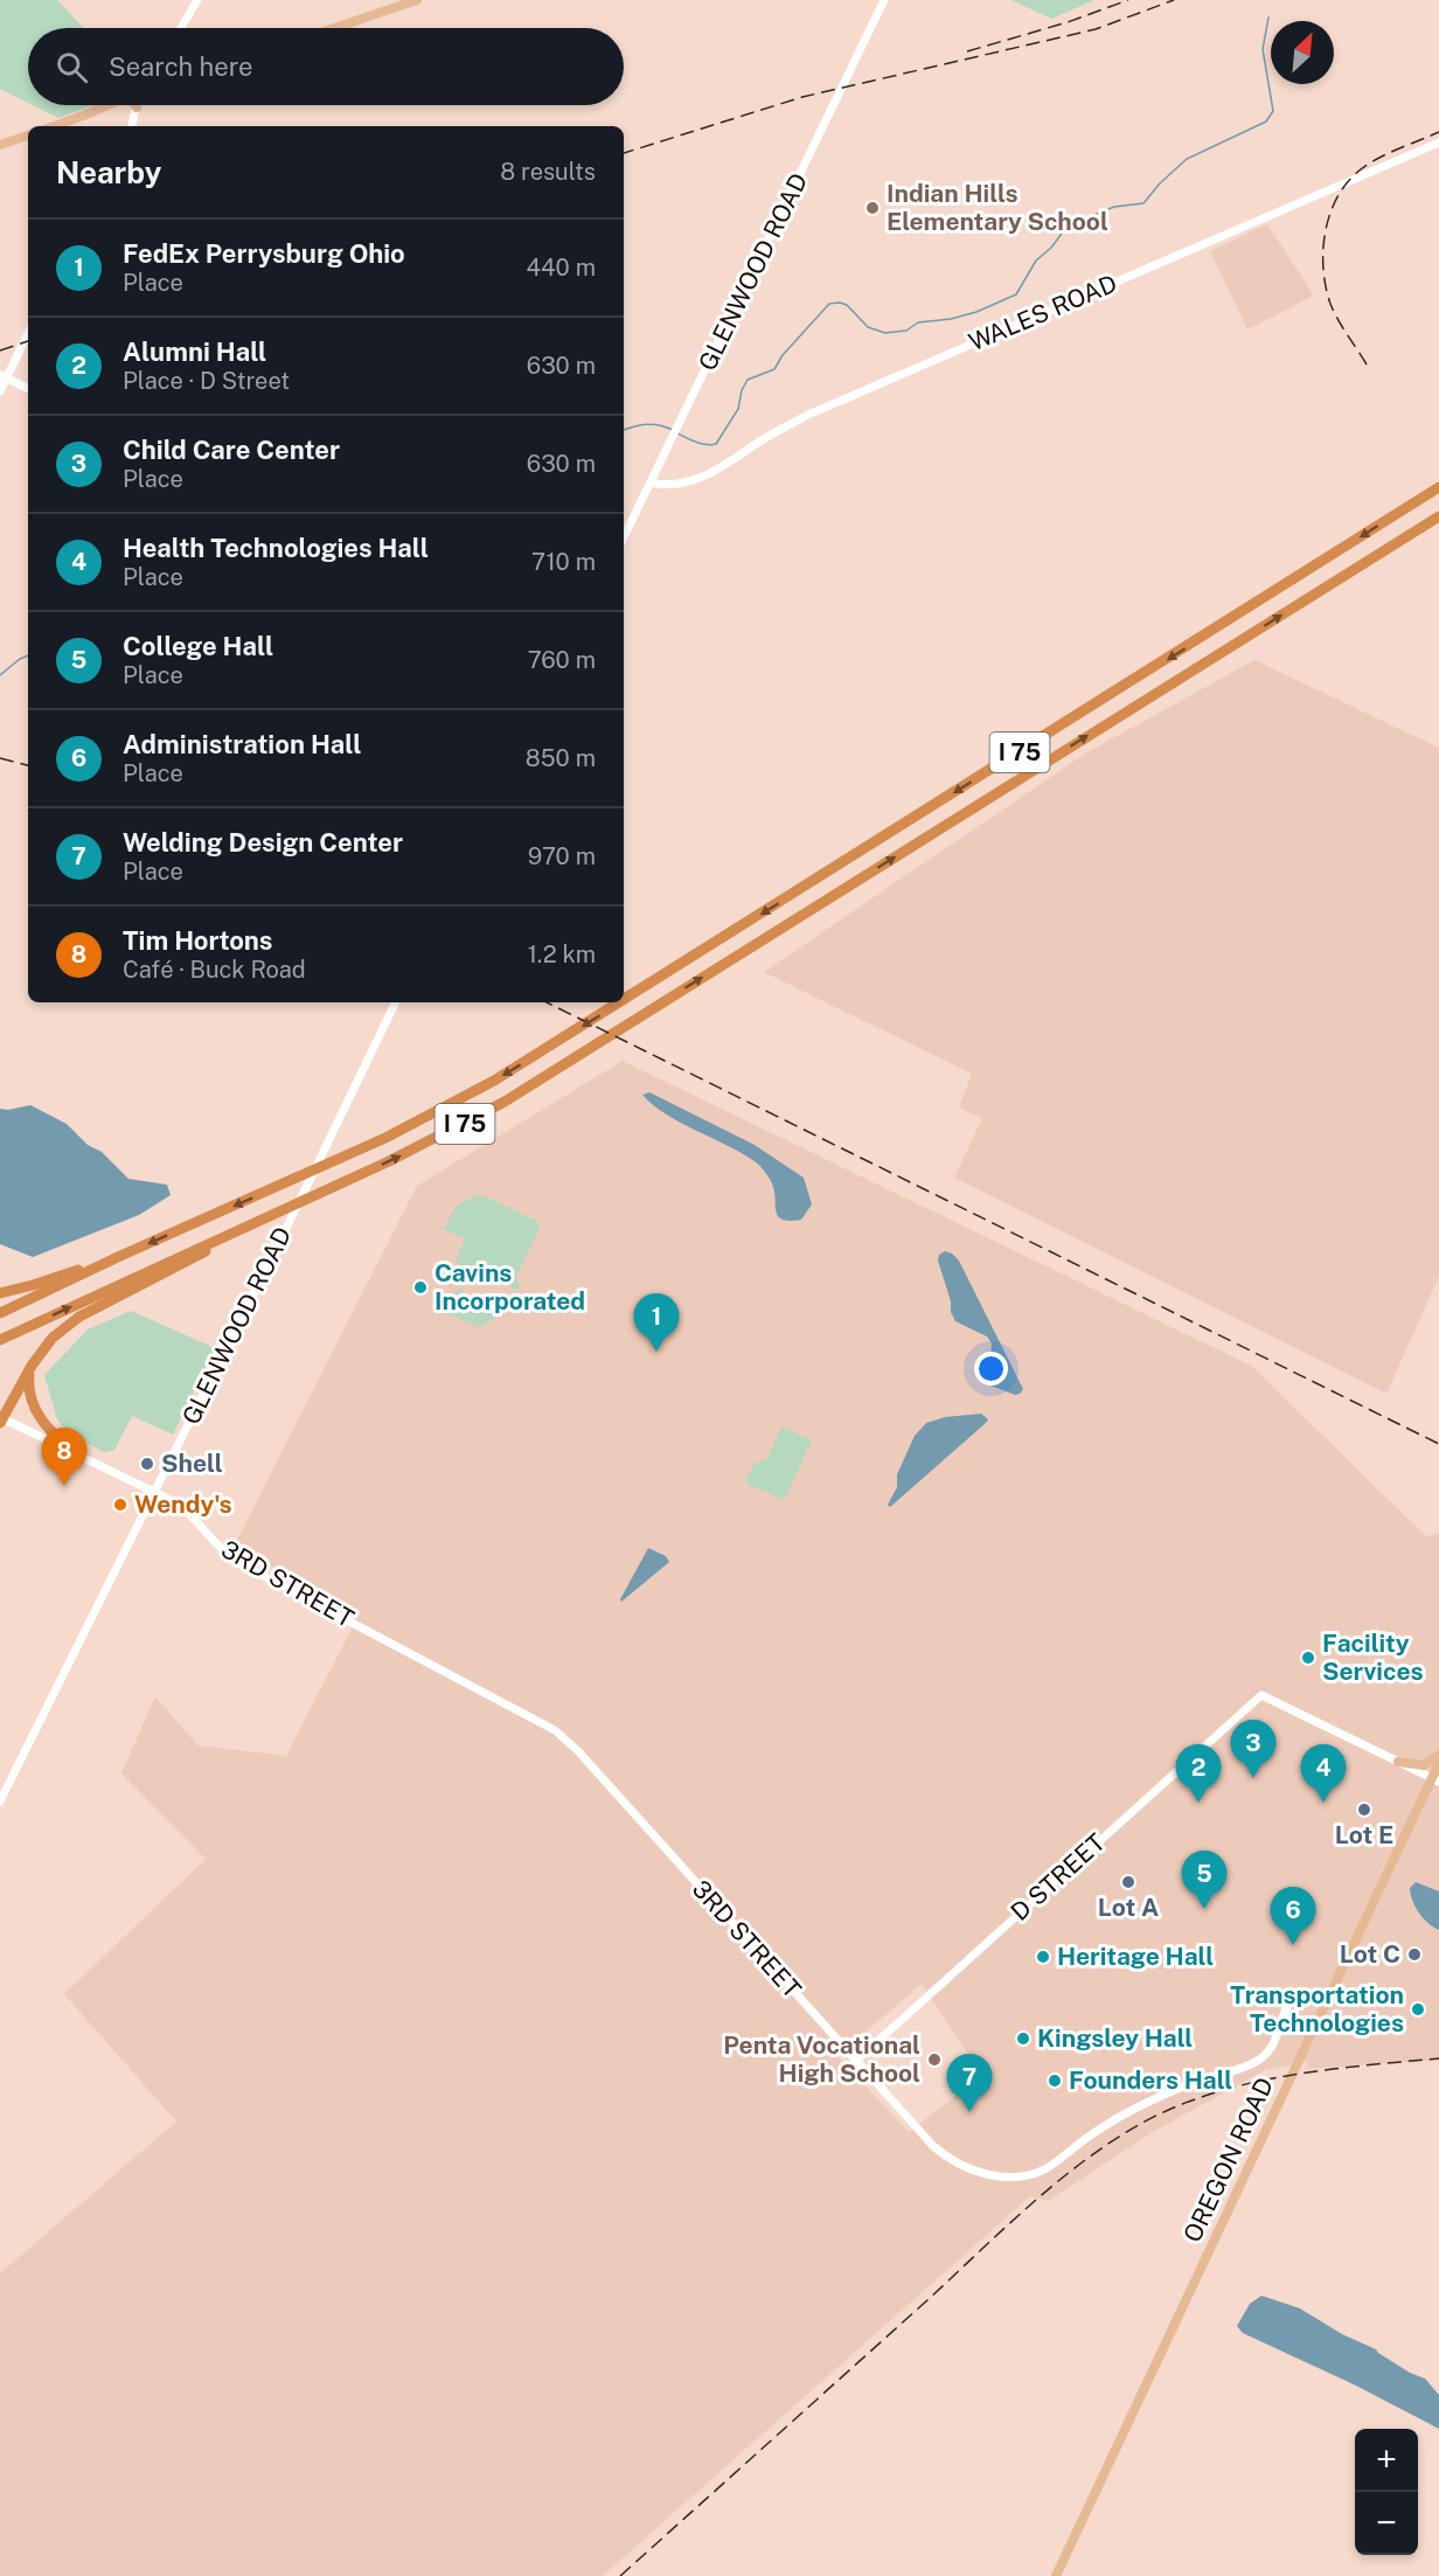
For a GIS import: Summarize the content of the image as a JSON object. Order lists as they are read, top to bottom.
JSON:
{
  "streets": {
    "highway": ["I 75"],
    "main road": ["OREGON ROAD"],
    "street": [
      "GLENWOOD ROAD",
      "WALES ROAD",
      "3RD STREET",
      "D STREET"
    ]
  },
  "crossings": [
    ["GLENWOOD ROAD", "WALES ROAD"],
    ["GLENWOOD ROAD", "3RD STREET"],
    ["3RD STREET", "D STREET"],
    ["3RD STREET", "OREGON ROAD"]
  ],
  "places": [
    "Indian Hills Elementary School",
    "Cavins Incorporated",
    "Shell",
    "Wendy's",
    "Facility Services",
    "Lot E",
    "Lot A",
    "Lot C",
    "Heritage Hall",
    "Transportation Technologies",
    "Kingsley Hall",
    "Penta Vocational High School",
    "Founders Hall"
  ],
  "north": "top right",
  "page": {
    "search": "Search here",
    "heading": ["Nearby", "8 results"],
    "list": [
      {
        "mark": "1",
        "name": "FedEx Perrysburg Ohio",
        "note": "Place",
        "value": "440 m"
      },
      {
        "mark": "2",
        "name": "Alumni Hall",
        "note": "Place · D Street",
        "value": "630 m"
      },
      {
        "mark": "3",
        "name": "Child Care Center",
        "note": "Place",
        "value": "630 m"
      },
      {
        "mark": "4",
        "name": "Health Technologies Hall",
        "note": "Place",
        "value": "710 m"
      },
      {
        "mark": "5",
        "name": "College Hall",
        "note": "Place",
        "value": "760 m"
      },
      {
        "mark": "6",
        "name": "Administration Hall",
        "note": "Place",
        "value": "850 m"
      },
      {
        "mark": "7",
        "name": "Welding Design Center",
        "note": "Place",
        "value": "970 m"
      },
      {
        "mark": "8",
        "name": "Tim Hortons",
        "note": "Café · Buck Road",
        "value": "1.2 km"
      }
    ],
    "pins": [
      "1",
      "8",
      "3",
      "2",
      "4",
      "5",
      "6",
      "7"
    ],
    "map_buttons": ["+", "−"]
  }
}
